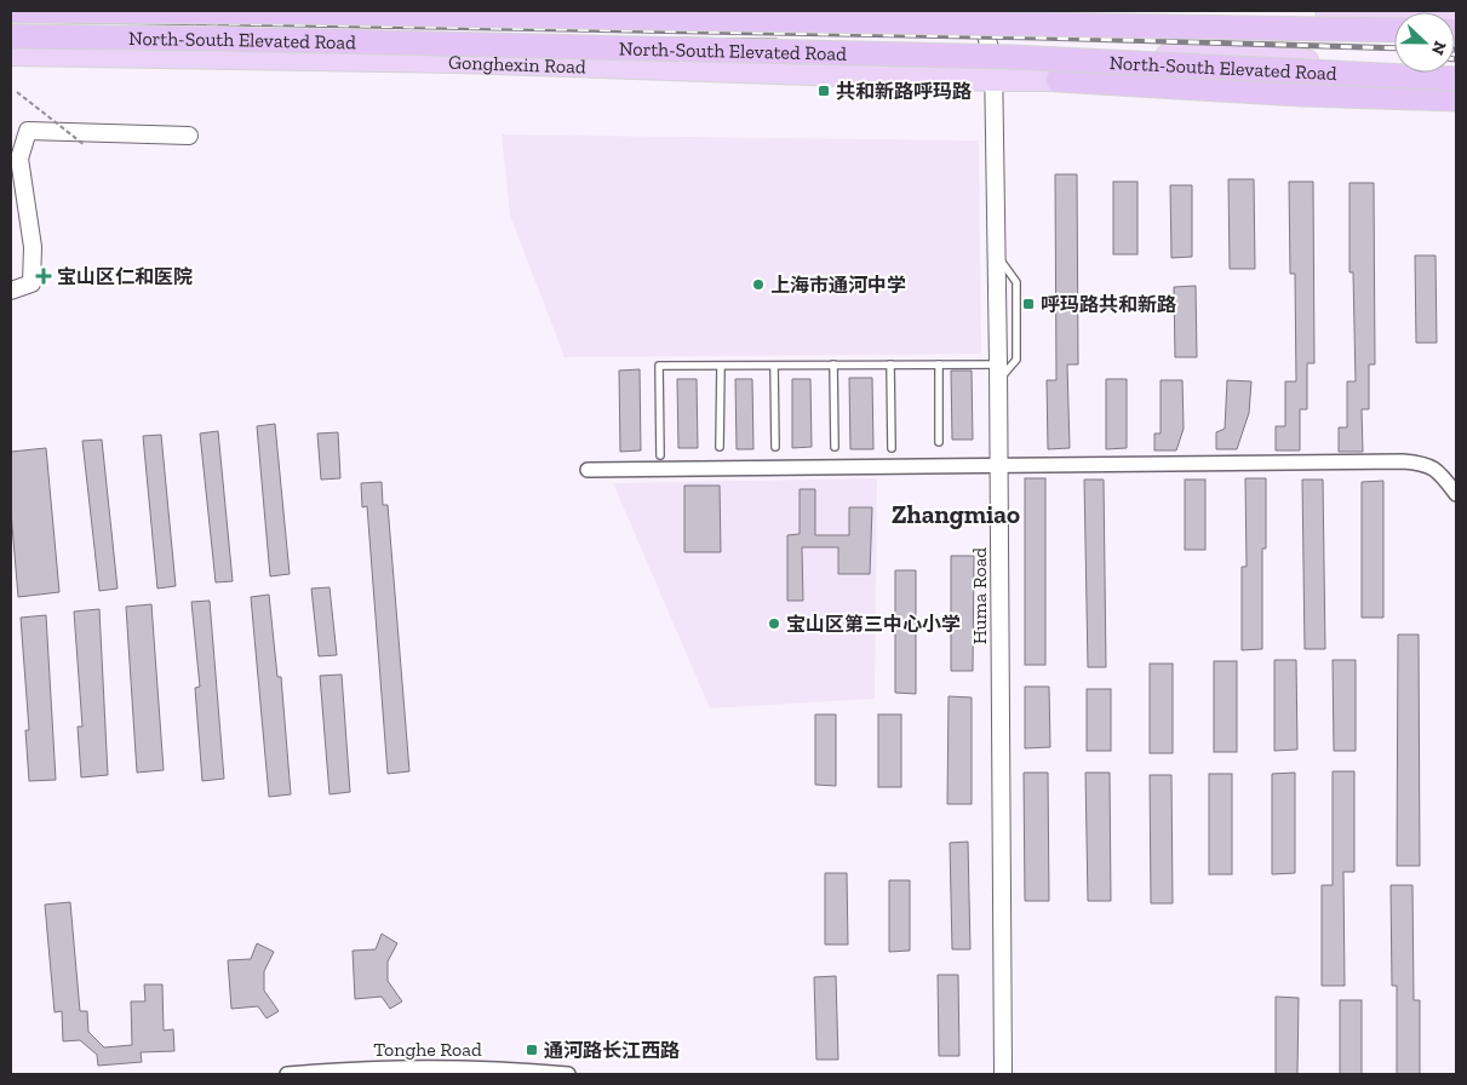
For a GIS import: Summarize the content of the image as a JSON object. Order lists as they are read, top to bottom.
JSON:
{
  "streets": {
    "highway": ["North-South Elevated Road"],
    "main road": ["Gonghexin Road"],
    "street": ["Huma Road", "Tonghe Road"]
  },
  "crossings": [
    ["Gonghexin Road", "Huma Road"]
  ],
  "districts": ["Zhangmiao"],
  "places": {
    "transit": ["共和新路呼玛路", "呼玛路共和新路", "通河路长江西路"],
    "health": ["宝山区仁和医院"],
    "other": ["上海市通河中学", "宝山区第三中心小学"]
  },
  "north": "right"
}
